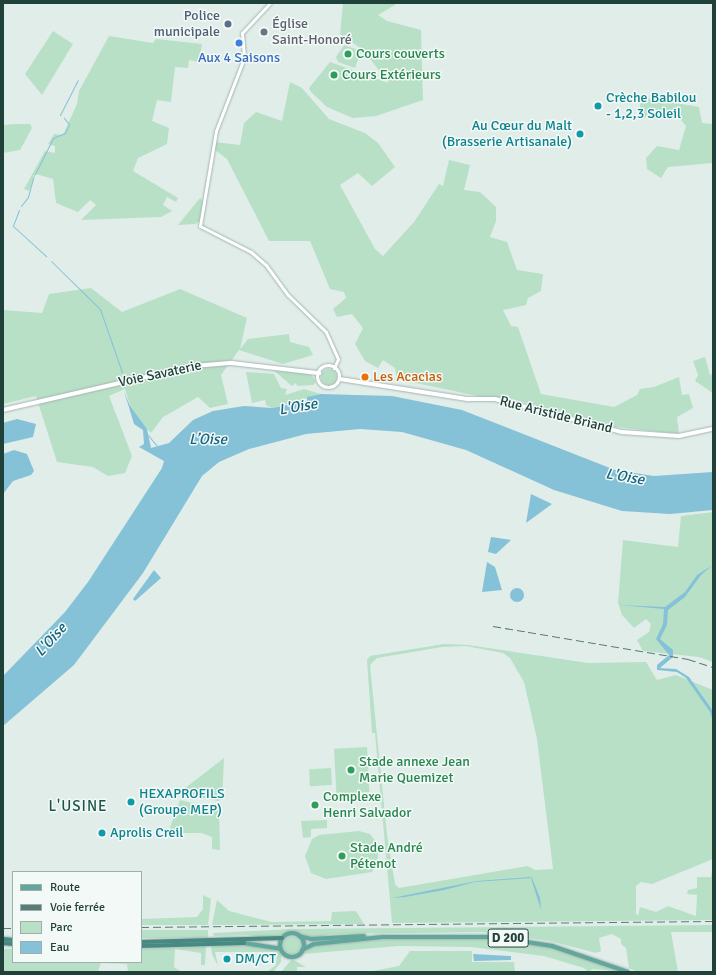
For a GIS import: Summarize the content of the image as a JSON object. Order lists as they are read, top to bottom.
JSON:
{
  "streets": {
    "main road": ["Voie Savaterie", "Rue Aristide Briand", "D 200"]
  },
  "crossings": [
    ["Voie Savaterie", "Rue Aristide Briand"]
  ],
  "districts": ["L'USINE"],
  "water": ["L'Oise", "L’Oise"],
  "places": [
    "Police municipale",
    "Église Saint-Honoré",
    "Aux 4 Saisons",
    "Cours couverts",
    "Cours Extérieurs",
    "Crèche Babilou - 1,2,3 Soleil",
    "Au Cœur du Malt (Brasserie Artisanale)",
    "Les Acacias",
    "Stade annexe Jean Marie Quemizet",
    "HEXAPROFILS (Groupe MEP)",
    "Complexe Henri Salvador",
    "Aprolis Creil",
    "Stade André Pétenot",
    "DM/CT"
  ],
  "legend": [
    "Route",
    "Voie ferrée",
    "Parc",
    "Eau"
  ]
}
